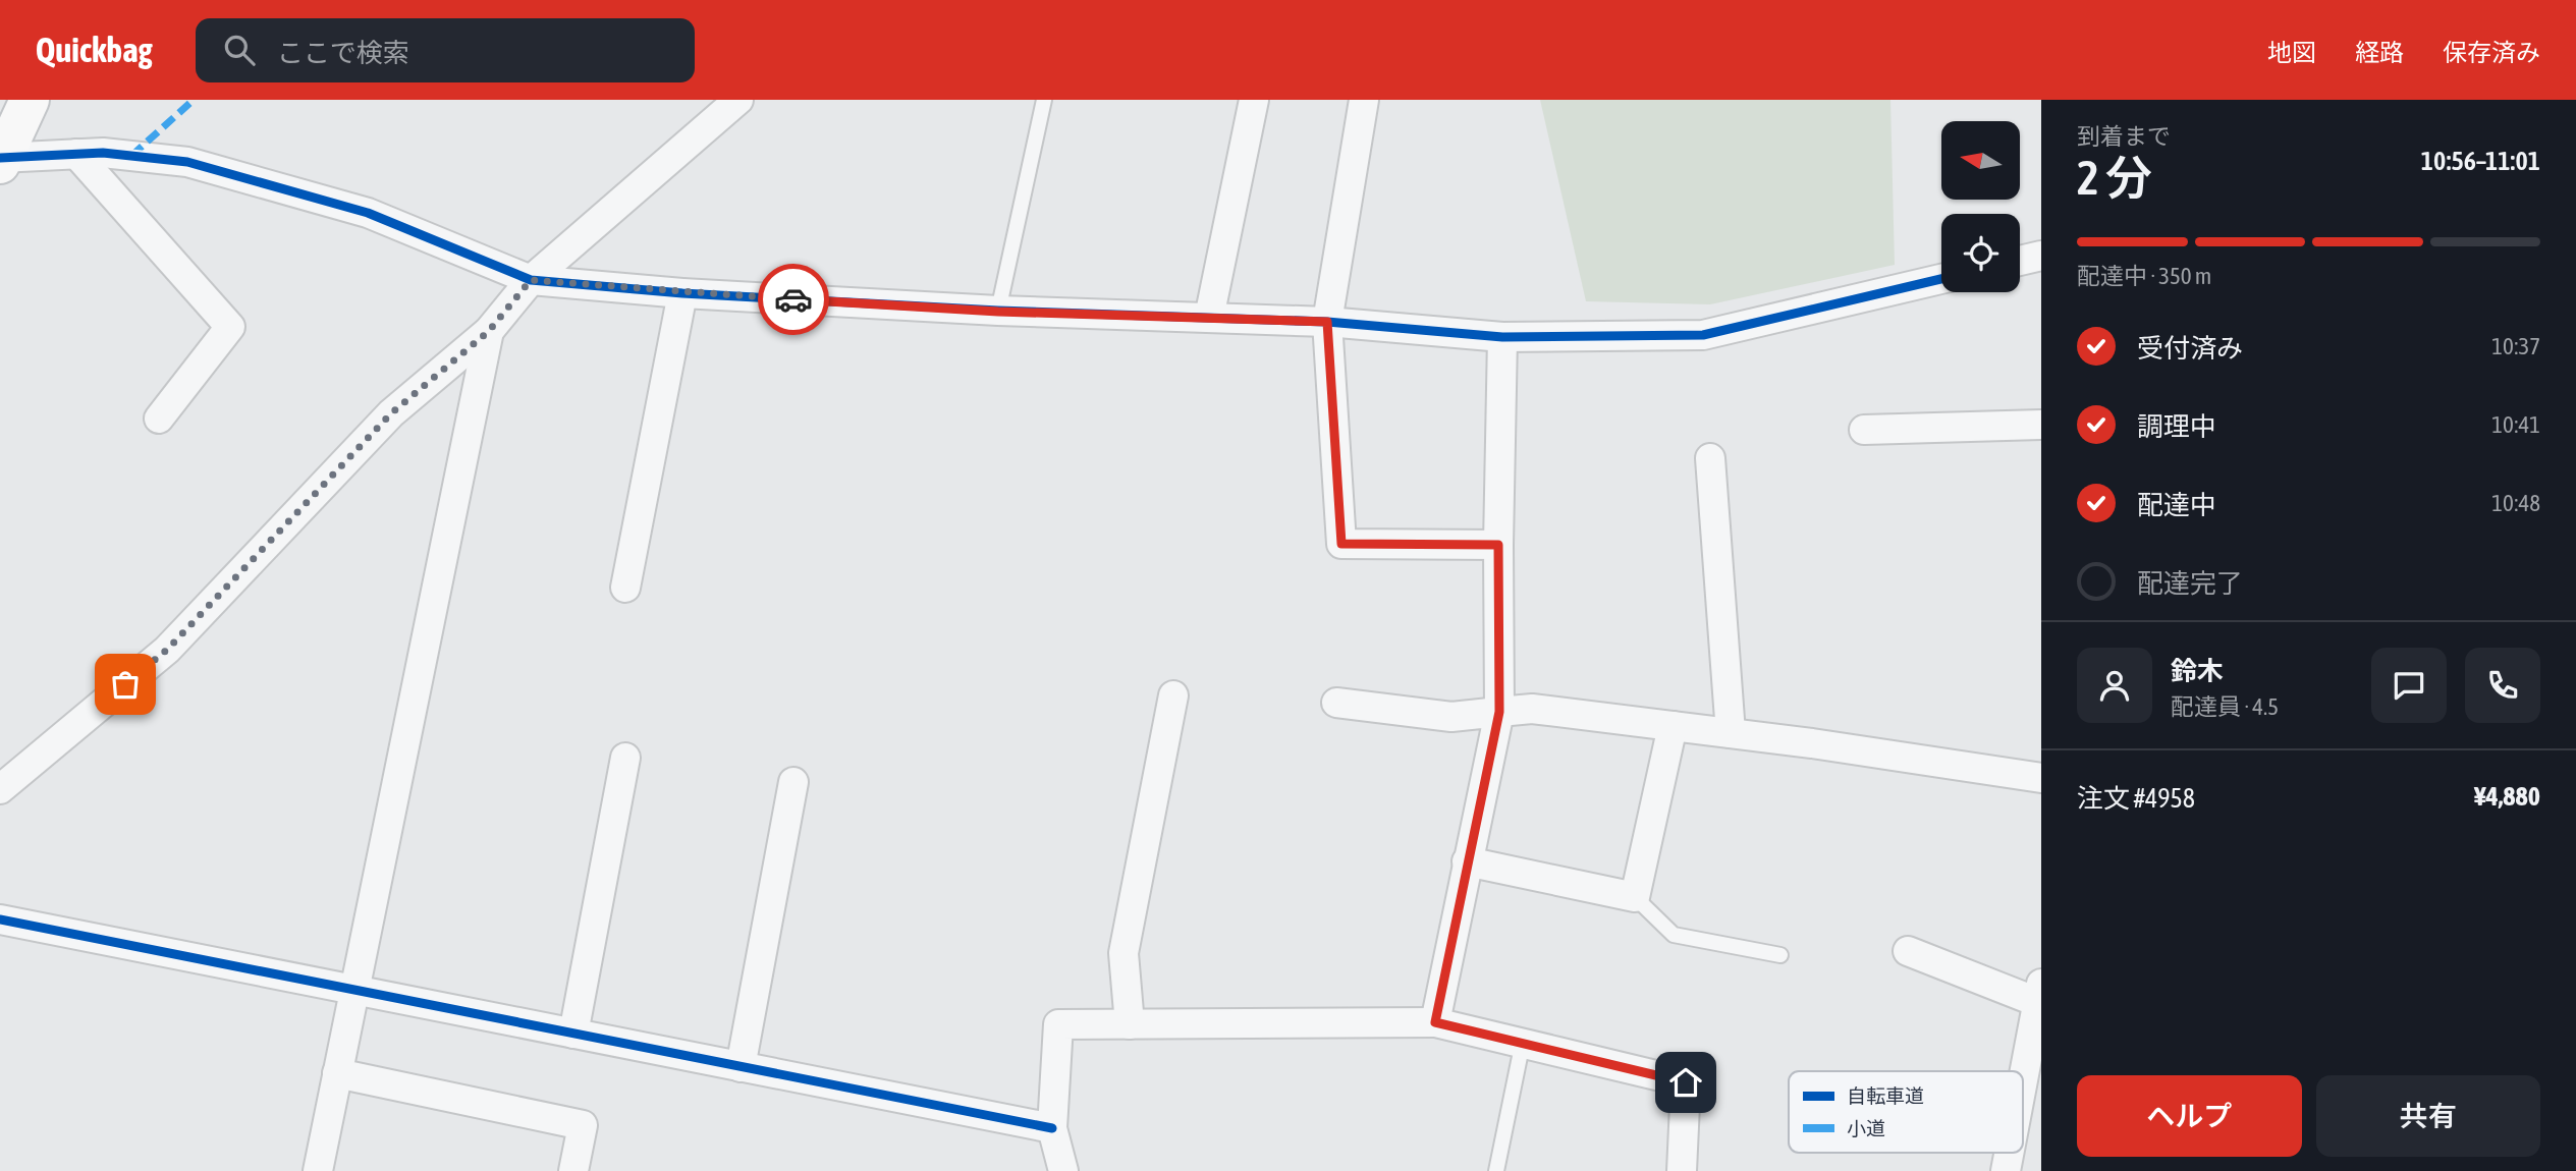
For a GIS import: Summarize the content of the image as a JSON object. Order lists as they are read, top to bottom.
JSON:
{
  "legend": ["自転車道", "小道"],
  "north": "left",
  "page": {
    "header": "Quickbag",
    "search": "ここで検索",
    "nav": ["地図", "経路", "保存済み"],
    "heading": ["2 分", "到着まで", "10:56–11:01"],
    "panel": [
      "鈴木",
      "配達員 · 4.5",
      "注文 #4958",
      "¥4,880"
    ],
    "bar": "配達中 · 350 m",
    "list": [
      ["受付済み", "10:37"],
      ["調理中", "10:41"],
      ["配達中", "10:48"],
      "配達完了"
    ],
    "buttons": ["ヘルプ", "共有"]
  }
}
